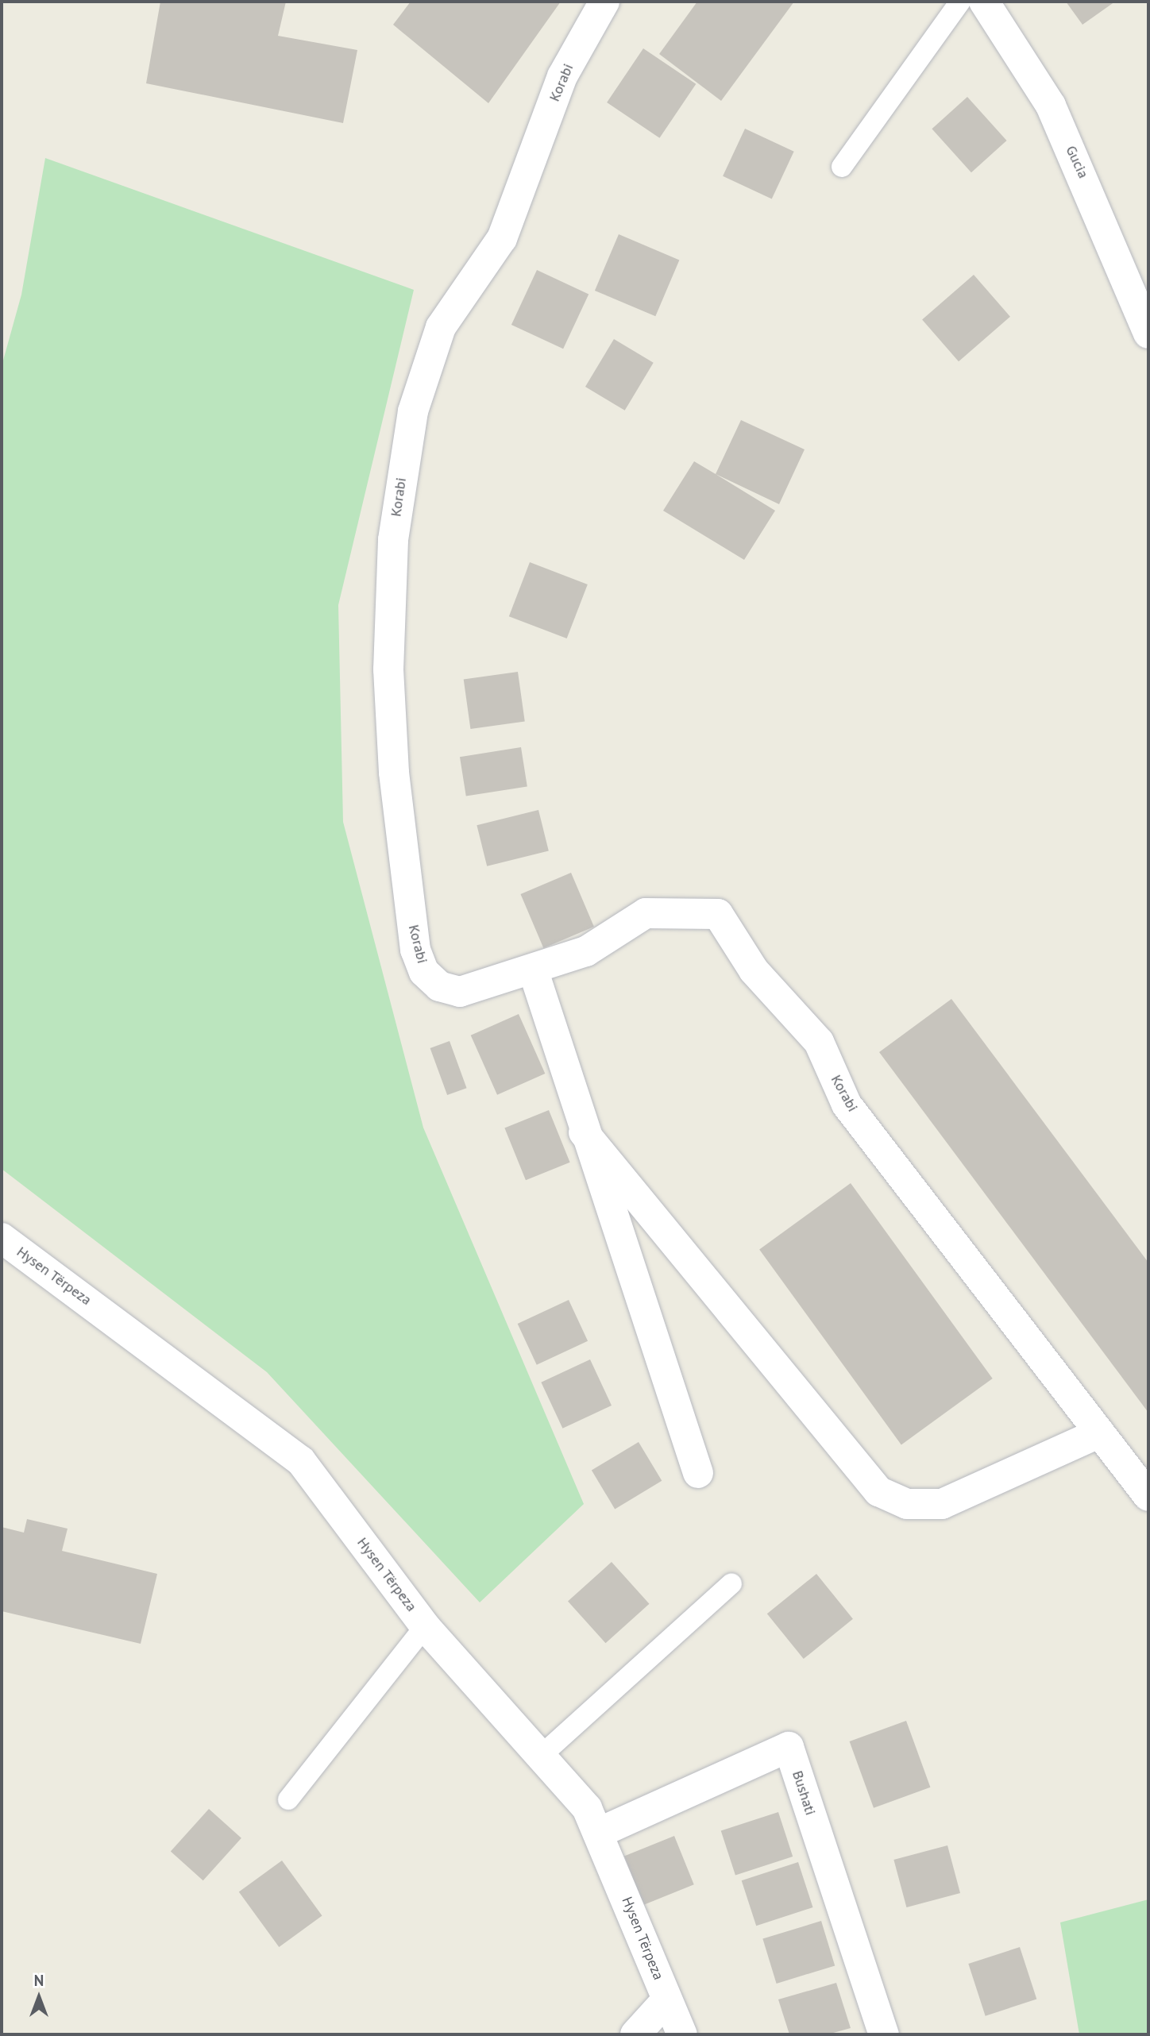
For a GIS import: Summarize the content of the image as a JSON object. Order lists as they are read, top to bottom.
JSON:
{
  "streets": {
    "street": [
      "Korabi",
      "Gucia",
      "Hysen Tërpeza",
      "Bushati"
    ]
  },
  "crossings": [
    ["Hysen Tërpeza", "Bushati"]
  ],
  "north": "top"
}
